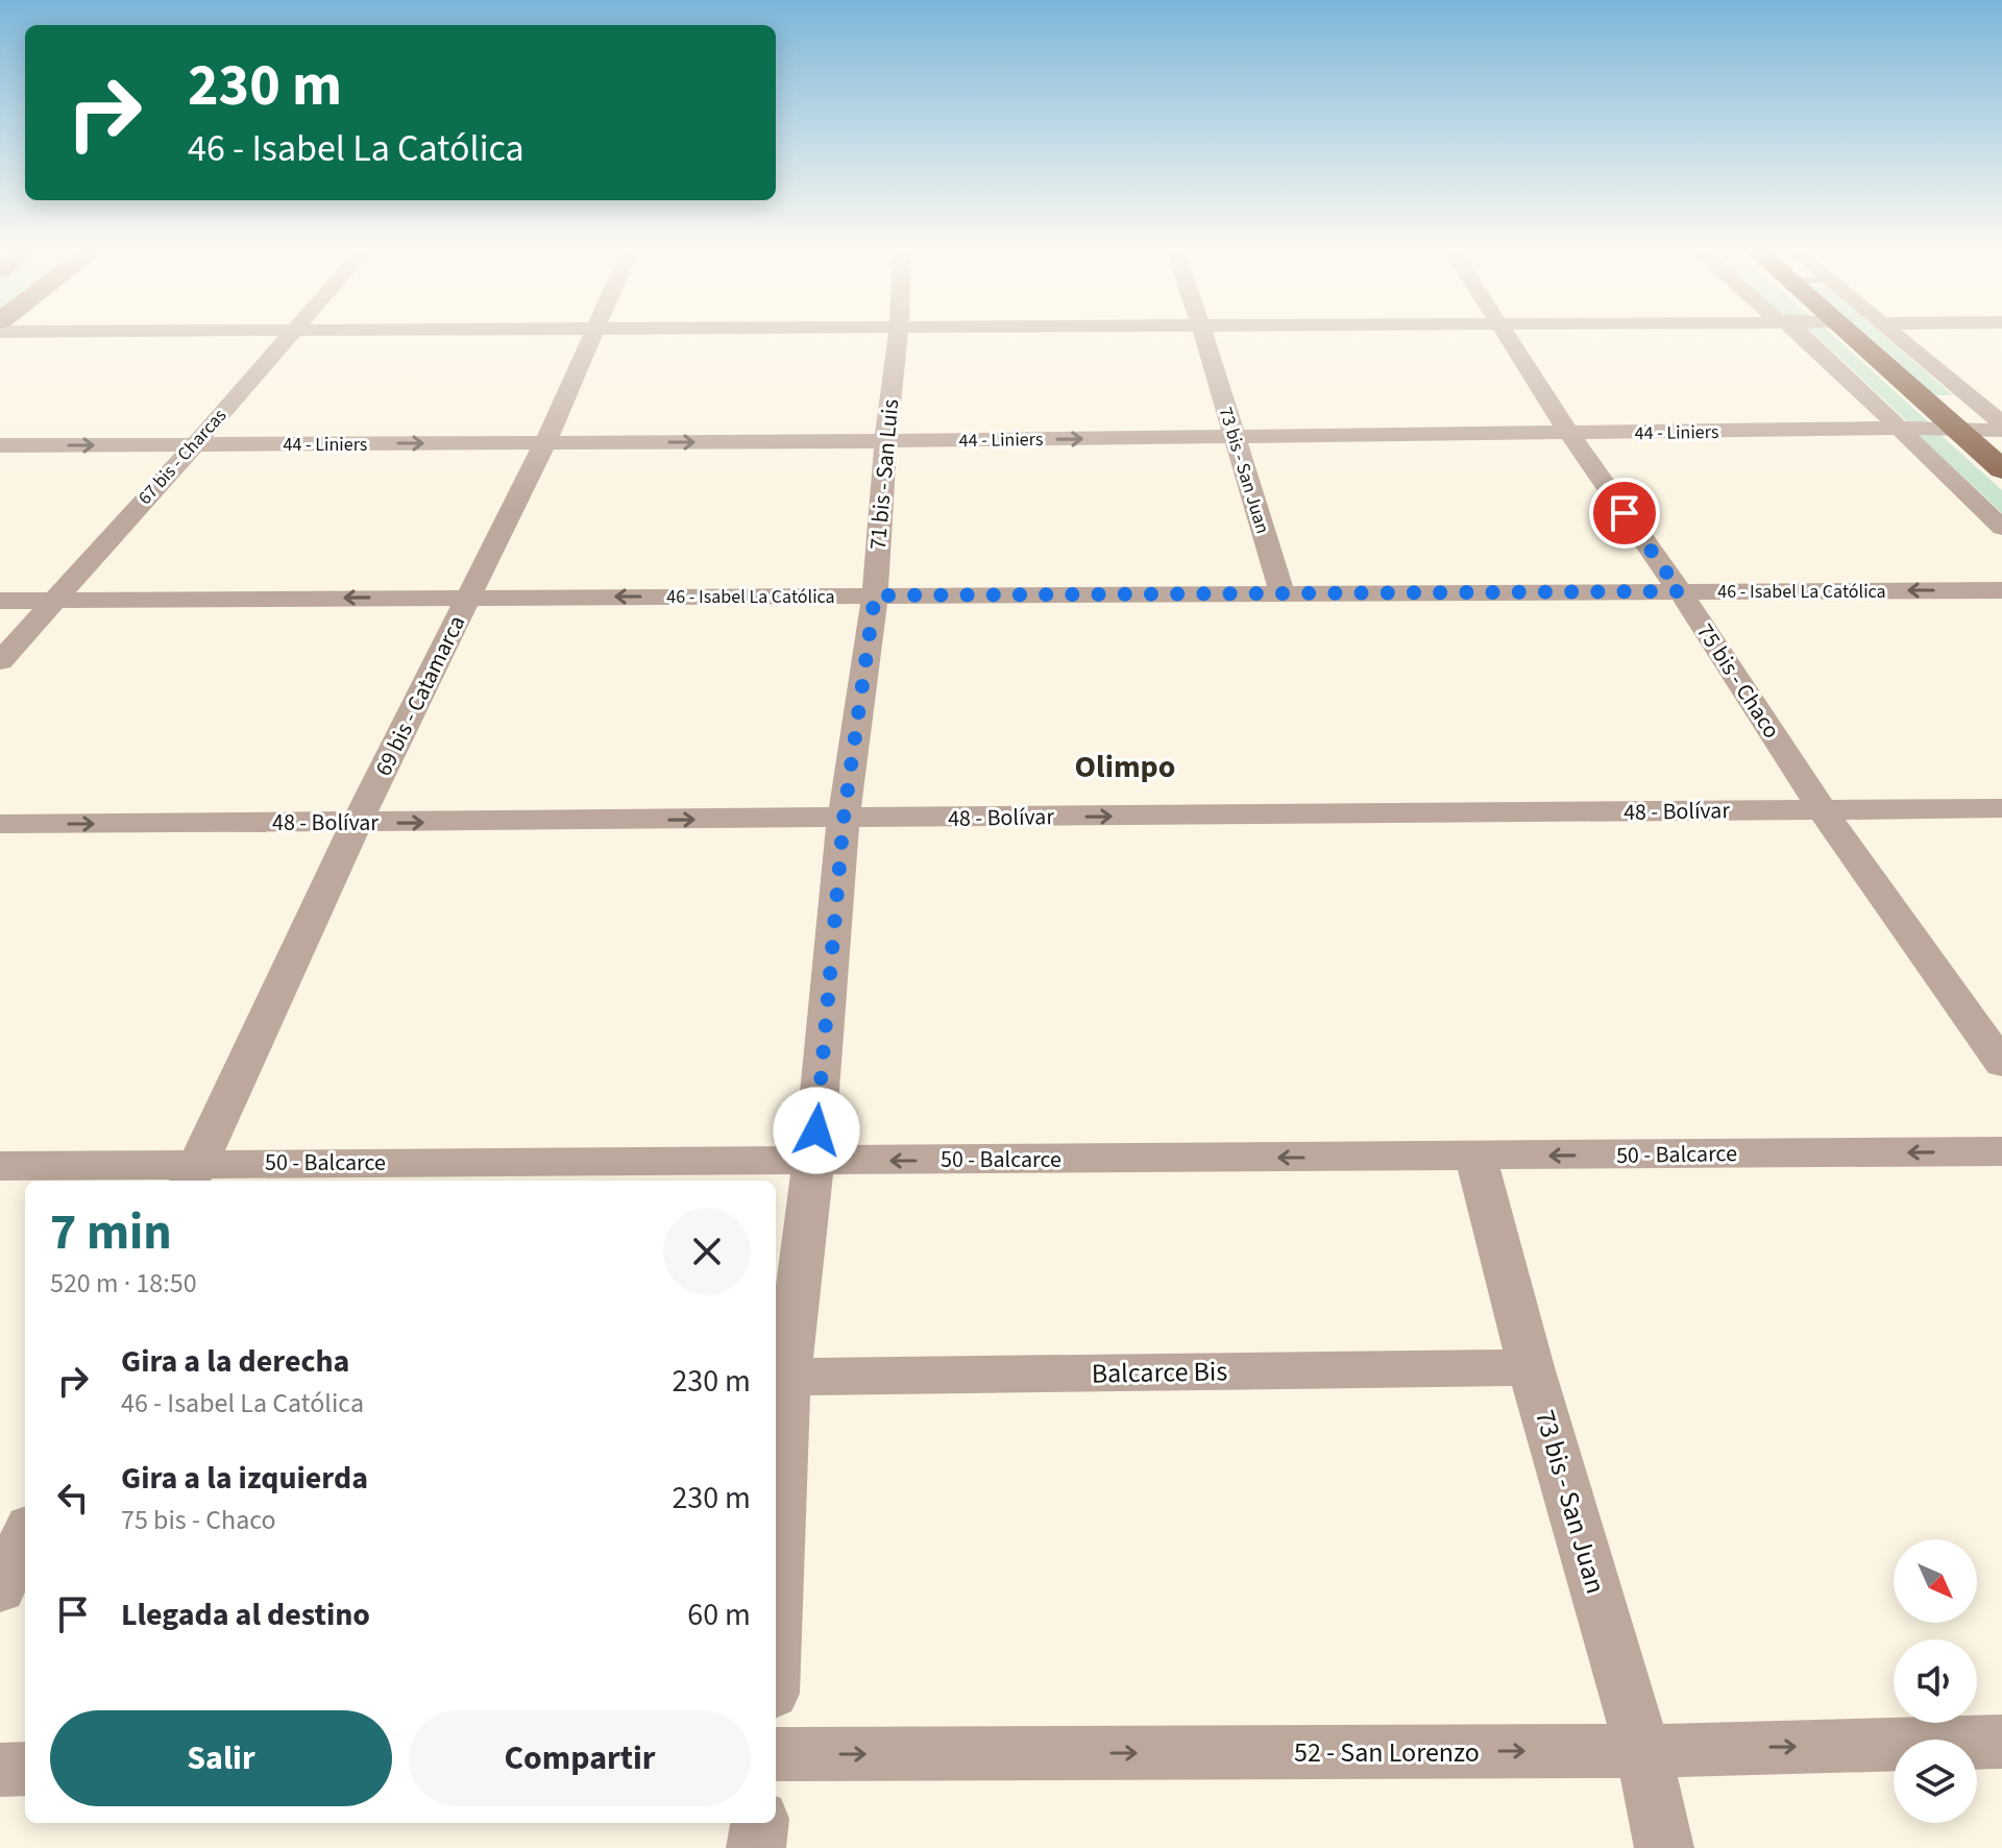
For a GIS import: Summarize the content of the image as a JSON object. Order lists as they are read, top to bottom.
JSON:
{
  "streets": {
    "street": [
      "44 - Liniers",
      "67 bis - Charcas",
      "73 bis - San Juan",
      "71 bis - San Luis",
      "46 - Isabel La Católica",
      "75 bis - Chaco",
      "69 bis - Catamarca",
      "48 - Bolívar",
      "50 - Balcarce",
      "Balcarce Bis",
      "52 - San Lorenzo"
    ]
  },
  "crossings": [
    ["44 - Liniers", "67 bis - Charcas"],
    ["44 - Liniers", "73 bis - San Juan"],
    ["44 - Liniers", "71 bis - San Luis"],
    ["44 - Liniers", "75 bis - Chaco"],
    ["44 - Liniers", "69 bis - Catamarca"],
    ["67 bis - Charcas", "46 - Isabel La Católica"],
    ["73 bis - San Juan", "46 - Isabel La Católica"],
    ["73 bis - San Juan", "50 - Balcarce"],
    ["73 bis - San Juan", "Balcarce Bis"],
    ["73 bis - San Juan", "52 - San Lorenzo"],
    ["71 bis - San Luis", "46 - Isabel La Católica"],
    ["71 bis - San Luis", "48 - Bolívar"],
    ["71 bis - San Luis", "50 - Balcarce"],
    ["71 bis - San Luis", "Balcarce Bis"],
    ["46 - Isabel La Católica", "75 bis - Chaco"],
    ["46 - Isabel La Católica", "69 bis - Catamarca"],
    ["75 bis - Chaco", "48 - Bolívar"],
    ["69 bis - Catamarca", "48 - Bolívar"],
    ["69 bis - Catamarca", "50 - Balcarce"]
  ],
  "one_way": [
    "44 - Liniers",
    "46 - Isabel La Católica",
    "48 - Bolívar",
    "50 - Balcarce",
    "52 - San Lorenzo"
  ],
  "districts": ["Olimpo"],
  "north": "bottom right",
  "page": {
    "turn": ["230 m", "46 - Isabel La Católica"],
    "heading": ["7 min", "520 m · 18:50"],
    "list": [
      {
        "name": "Gira a la derecha",
        "note": "46 - Isabel La Católica",
        "value": "230 m"
      },
      {
        "name": "Gira a la izquierda",
        "note": "75 bis - Chaco",
        "value": "230 m"
      },
      {
        "name": "Llegada al destino",
        "value": "60 m"
      }
    ],
    "buttons": ["Salir", "Compartir"]
  }
}
